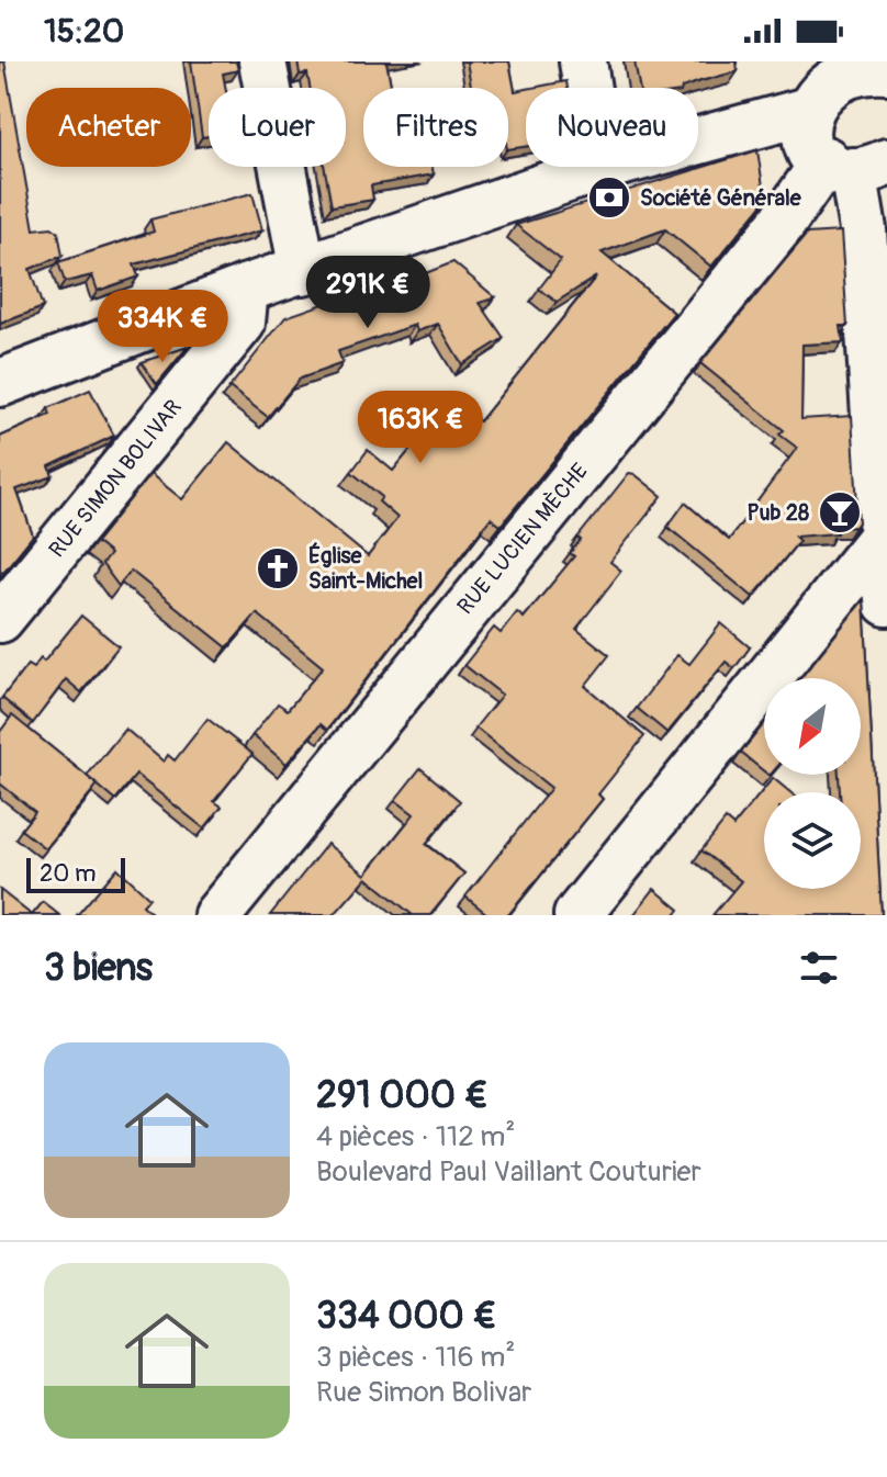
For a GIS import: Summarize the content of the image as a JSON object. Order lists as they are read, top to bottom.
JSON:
{
  "streets": {
    "street": ["RUE SIMON BOLIVAR", "RUE LUCIEN MÈCHE"]
  },
  "places": {
    "bank": ["Société Générale"],
    "bar": ["Pub 28"],
    "church": ["Église Saint-Michel"]
  },
  "scale_bar": "20 m",
  "north": "bottom left",
  "page": {
    "status": "15:20",
    "chip": [
      "Acheter",
      "Louer",
      "Filtres",
      "Nouveau"
    ],
    "price": ["291K €", "334K €", "163K €"],
    "scale": "20 m",
    "heading": "3 biens",
    "list": [
      {
        "name": "291 000 €",
        "note": "4 pièces · 112 m² · Boulevard Paul Vaillant Couturier"
      },
      {
        "name": "334 000 €",
        "note": "3 pièces · 116 m² · Rue Simon Bolivar"
      }
    ]
  }
}
